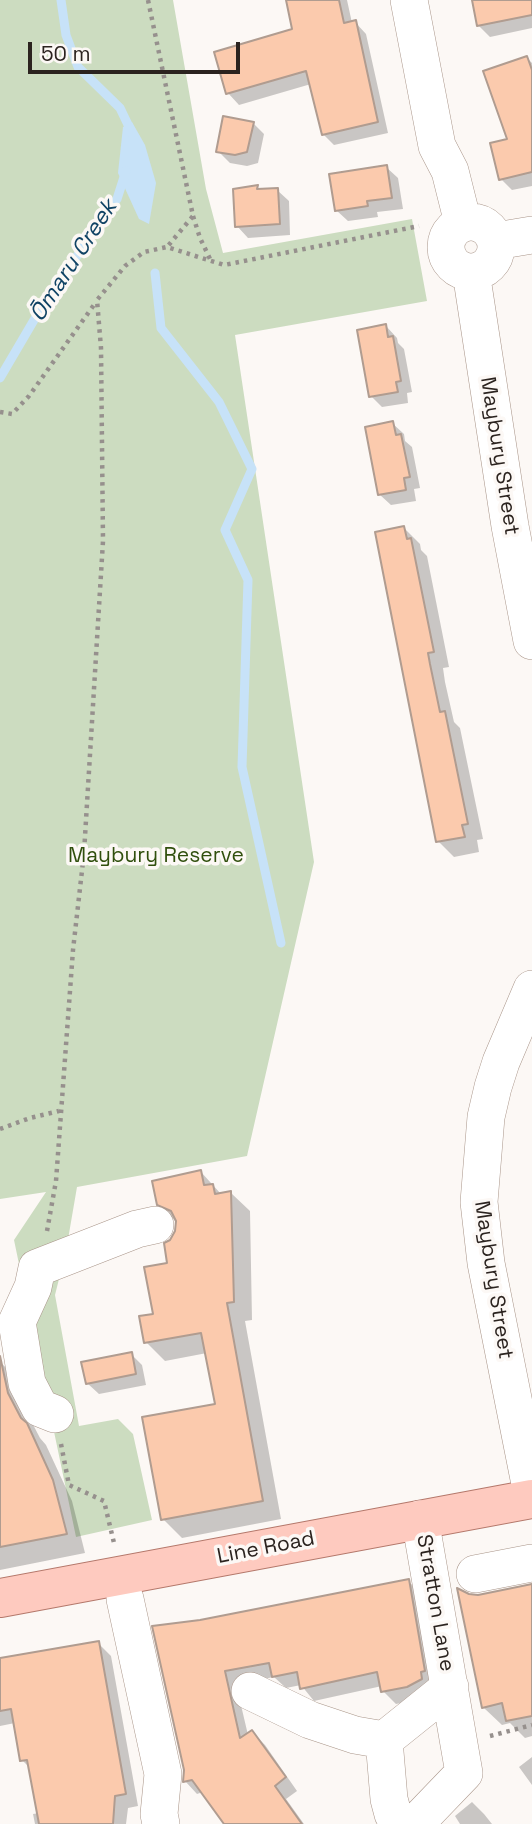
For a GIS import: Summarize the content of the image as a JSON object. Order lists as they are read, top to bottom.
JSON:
{
  "streets": {
    "main road": ["Line Road"],
    "street": ["Maybury Street", "Stratton Lane"]
  },
  "crossings": [
    ["Maybury Street", "Line Road"],
    ["Line Road", "Stratton Lane"]
  ],
  "water": ["Ōmaru Creek"],
  "parks": ["Maybury Reserve"],
  "scale_bar": "50 m"
}
